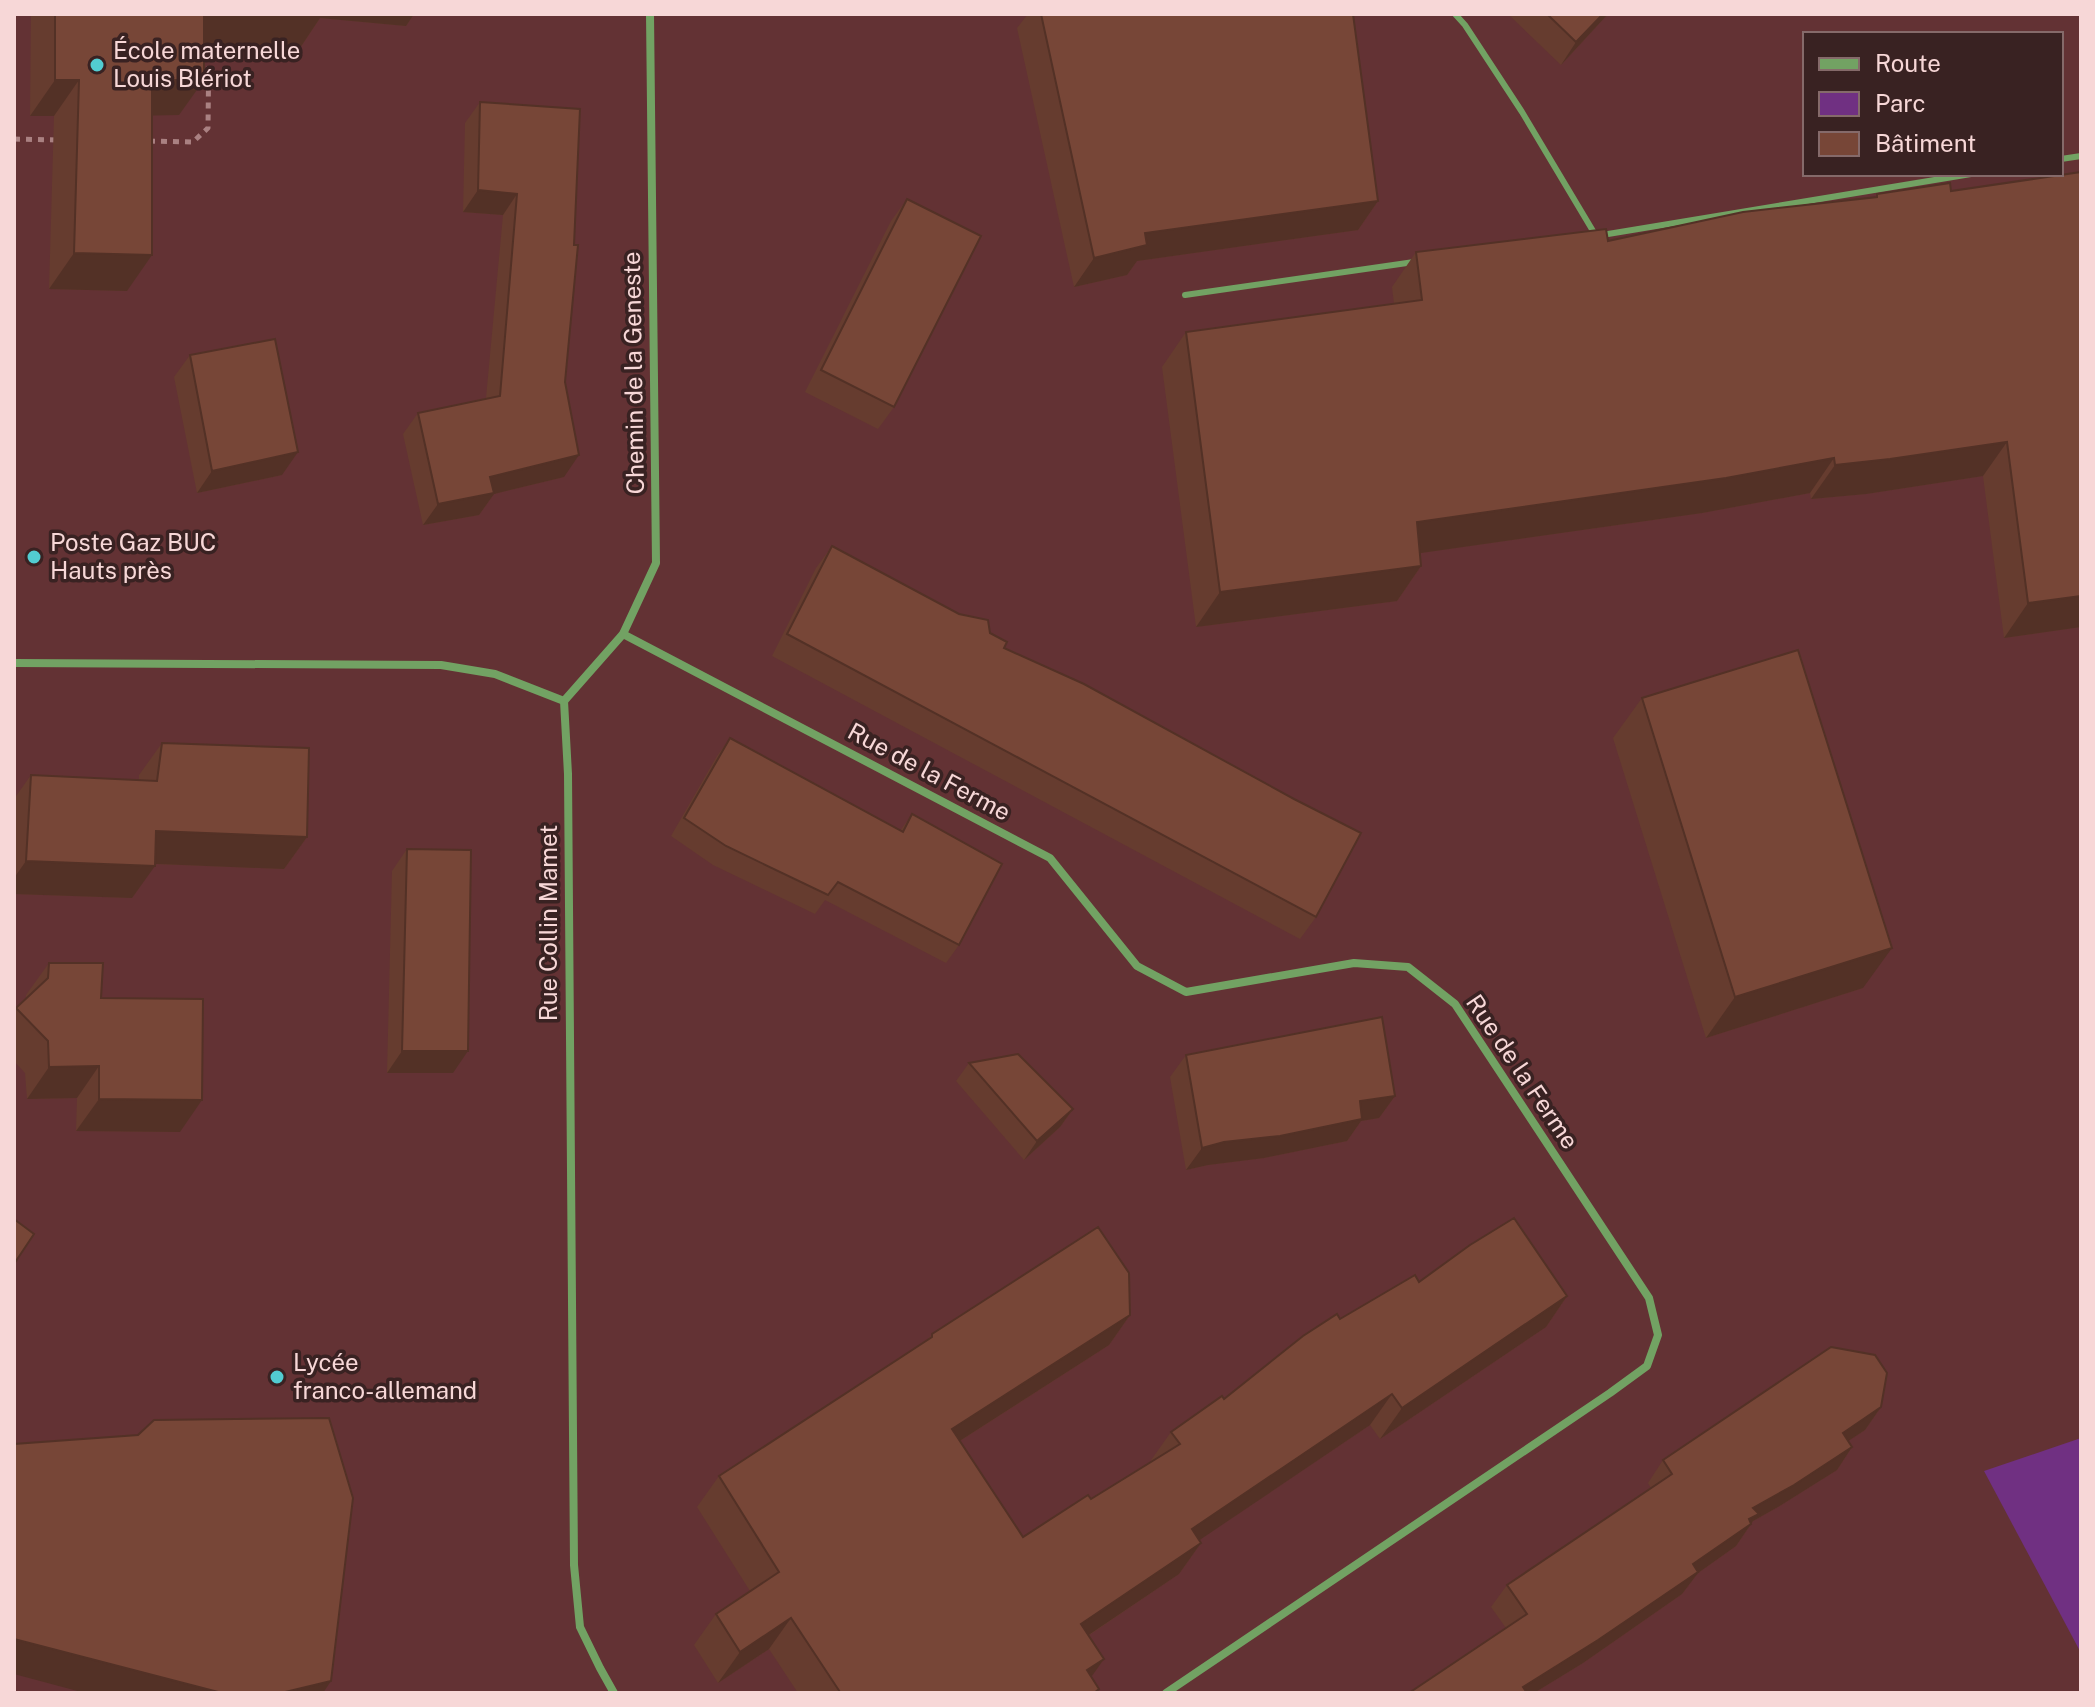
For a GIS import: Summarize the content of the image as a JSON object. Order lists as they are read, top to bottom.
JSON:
{
  "streets": {
    "street": ["Chemin de la Geneste", "Rue de la Ferme", "Rue Collin Mamet"]
  },
  "crossings": [
    ["Chemin de la Geneste", "Rue de la Ferme"],
    ["Chemin de la Geneste", "Rue Collin Mamet"]
  ],
  "places": ["École maternelle Louis Blériot", "Poste Gaz BUC Hauts près", "Lycée franco-allemand"],
  "legend": ["Route", "Parc", "Bâtiment"]
}
